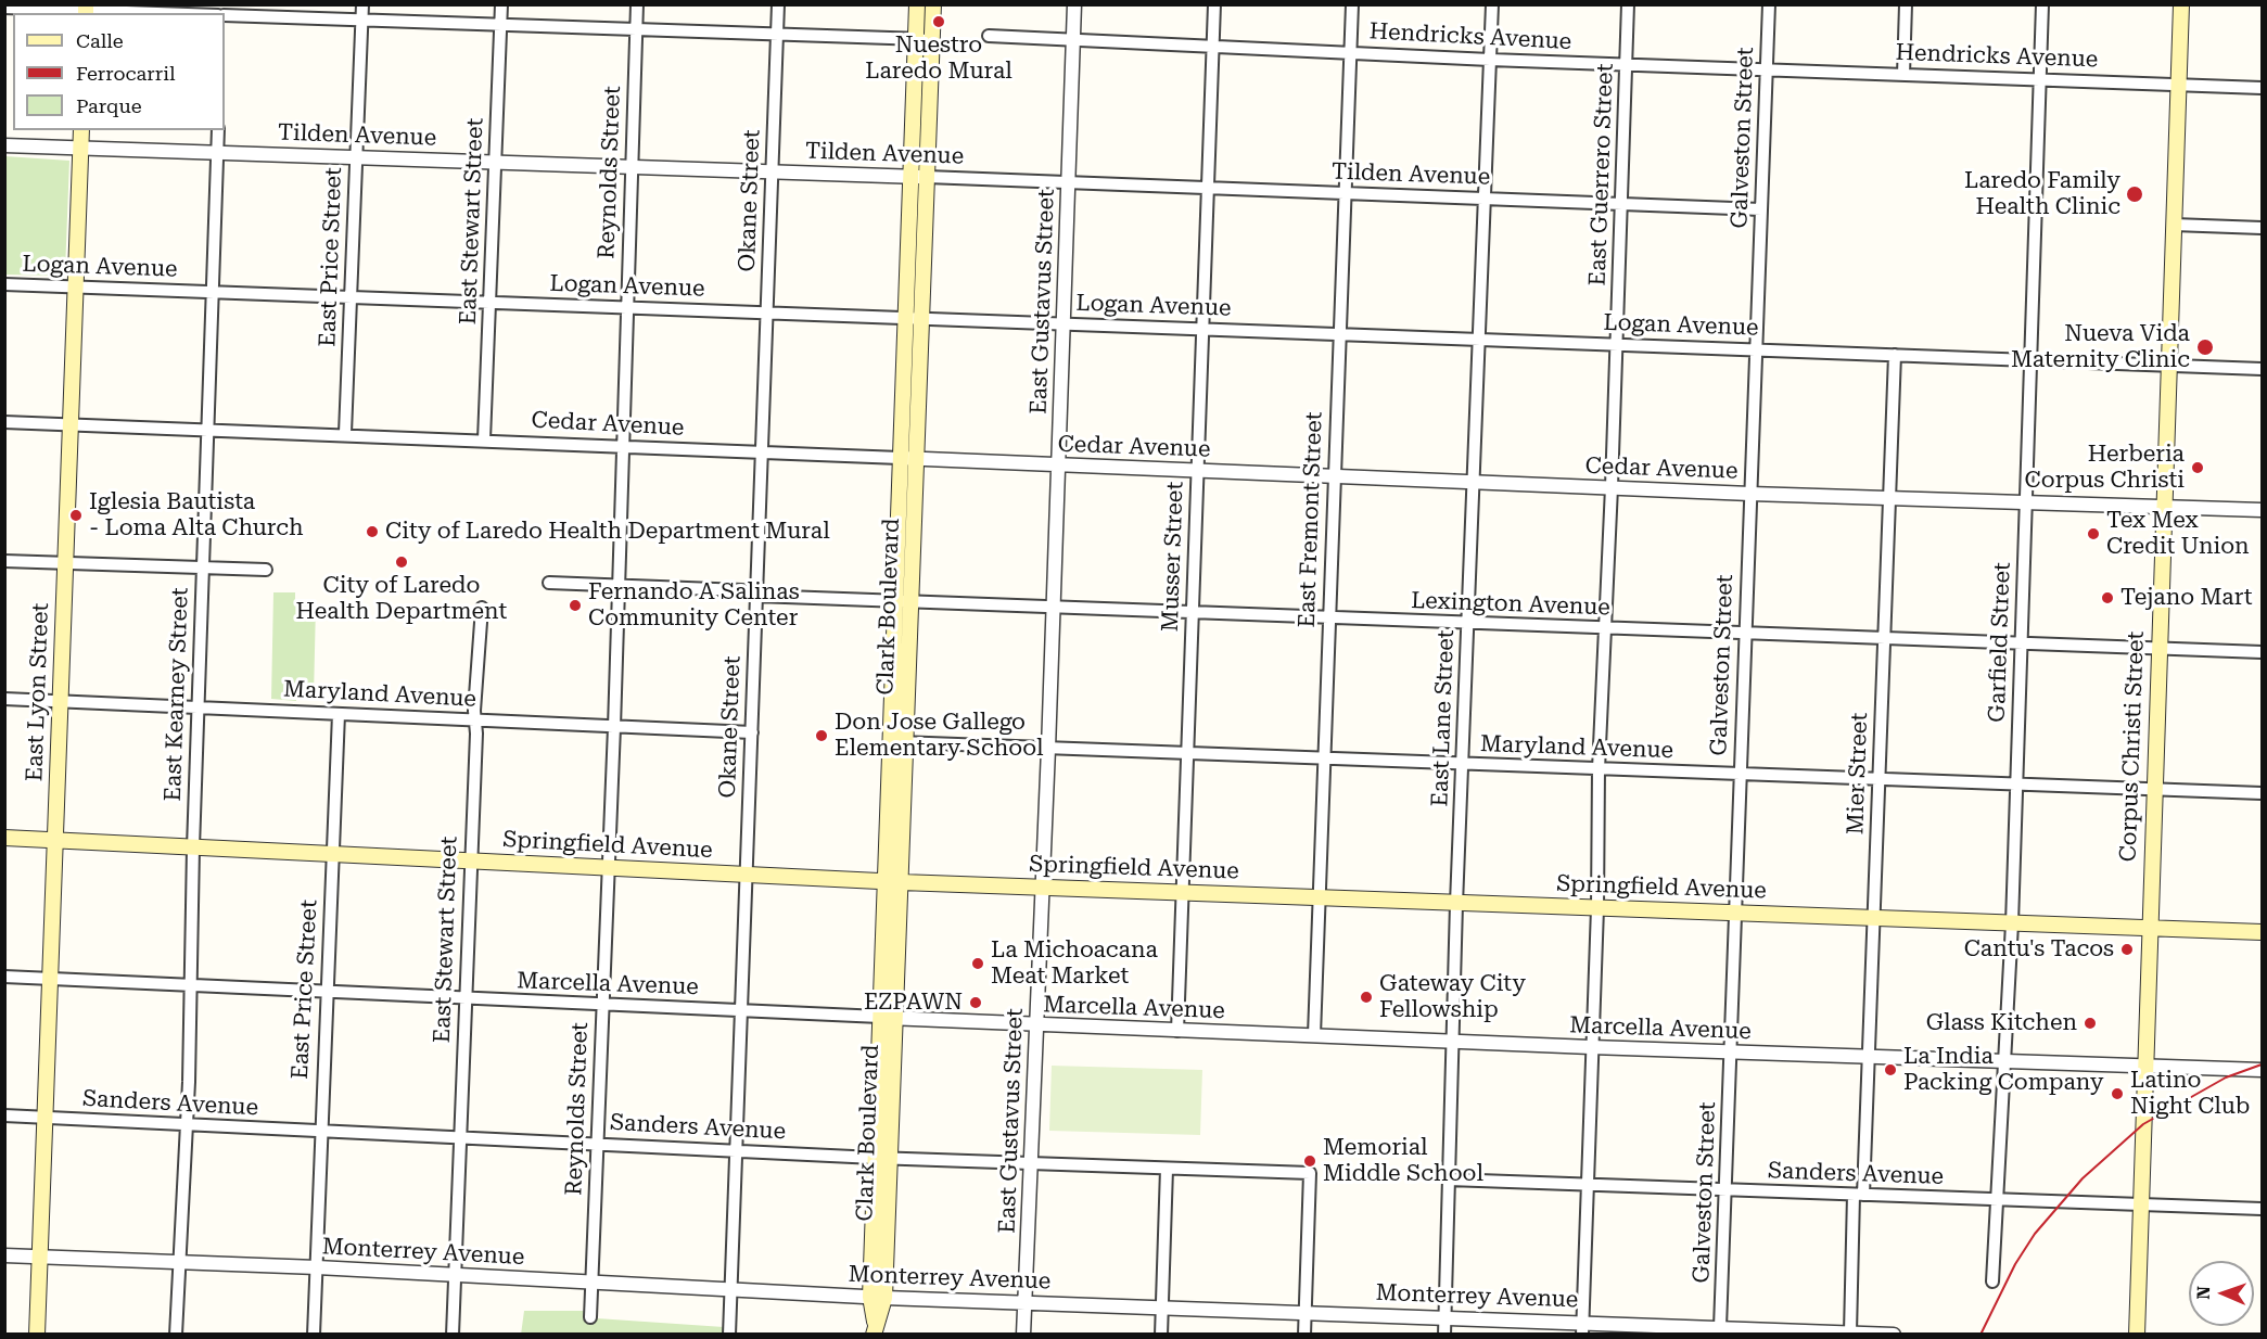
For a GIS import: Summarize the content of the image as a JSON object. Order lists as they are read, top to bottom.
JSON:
{
  "streets": {
    "main road": [
      "Clark Boulevard",
      "East Lyon Street",
      "Corpus Christi Street",
      "Springfield Avenue"
    ],
    "street": [
      "Hendricks Avenue",
      "Tilden Avenue",
      "Galveston Street",
      "Reynolds Street",
      "East Guerrero Street",
      "Okane Street",
      "East Stewart Street",
      "East Price Street",
      "Logan Avenue",
      "East Gustavus Street",
      "Cedar Avenue",
      "East Fremont Street",
      "Musser Street",
      "Lexington Avenue",
      "Garfield Street",
      "East Kearney Street",
      "Maryland Avenue",
      "East Lane Street",
      "Mier Street",
      "Marcella Avenue",
      "Sanders Avenue",
      "Monterrey Avenue"
    ]
  },
  "crossings": [
    ["Hendricks Avenue", "Galveston Street"],
    ["Hendricks Avenue", "East Guerrero Street"],
    ["Hendricks Avenue", "East Gustavus Street"],
    ["Hendricks Avenue", "East Fremont Street"],
    ["Hendricks Avenue", "Musser Street"],
    ["Hendricks Avenue", "Garfield Street"],
    ["Hendricks Avenue", "East Lane Street"],
    ["Hendricks Avenue", "Corpus Christi Street"],
    ["Tilden Avenue", "Galveston Street"],
    ["Tilden Avenue", "Reynolds Street"],
    ["Tilden Avenue", "East Guerrero Street"],
    ["Tilden Avenue", "Okane Street"],
    ["Tilden Avenue", "East Stewart Street"],
    ["Tilden Avenue", "East Price Street"],
    ["Tilden Avenue", "East Gustavus Street"],
    ["Tilden Avenue", "East Fremont Street"],
    ["Tilden Avenue", "Musser Street"],
    ["Tilden Avenue", "Clark Boulevard"],
    ["Tilden Avenue", "East Lyon Street"],
    ["Tilden Avenue", "East Kearney Street"],
    ["Tilden Avenue", "East Lane Street"],
    ["Galveston Street", "Logan Avenue"],
    ["Galveston Street", "Cedar Avenue"],
    ["Galveston Street", "Lexington Avenue"],
    ["Galveston Street", "Maryland Avenue"],
    ["Galveston Street", "Springfield Avenue"],
    ["Galveston Street", "Marcella Avenue"],
    ["Galveston Street", "Sanders Avenue"],
    ["Galveston Street", "Monterrey Avenue"],
    ["Reynolds Street", "Logan Avenue"],
    ["Reynolds Street", "Cedar Avenue"],
    ["Reynolds Street", "Maryland Avenue"],
    ["Reynolds Street", "Springfield Avenue"],
    ["Reynolds Street", "Marcella Avenue"],
    ["Reynolds Street", "Sanders Avenue"],
    ["Reynolds Street", "Monterrey Avenue"],
    ["East Guerrero Street", "Logan Avenue"],
    ["East Guerrero Street", "Cedar Avenue"],
    ["East Guerrero Street", "Lexington Avenue"],
    ["East Guerrero Street", "Maryland Avenue"],
    ["East Guerrero Street", "Springfield Avenue"],
    ["East Guerrero Street", "Marcella Avenue"],
    ["East Guerrero Street", "Sanders Avenue"],
    ["East Guerrero Street", "Monterrey Avenue"],
    ["Okane Street", "Logan Avenue"],
    ["Okane Street", "Cedar Avenue"],
    ["Okane Street", "Lexington Avenue"],
    ["Okane Street", "Maryland Avenue"],
    ["Okane Street", "Springfield Avenue"],
    ["Okane Street", "Marcella Avenue"],
    ["Okane Street", "Sanders Avenue"],
    ["Okane Street", "Monterrey Avenue"],
    ["East Stewart Street", "Logan Avenue"],
    ["East Stewart Street", "Cedar Avenue"],
    ["East Stewart Street", "Maryland Avenue"],
    ["East Stewart Street", "Springfield Avenue"],
    ["East Stewart Street", "Marcella Avenue"],
    ["East Stewart Street", "Sanders Avenue"],
    ["East Stewart Street", "Monterrey Avenue"],
    ["East Price Street", "Logan Avenue"],
    ["East Price Street", "Cedar Avenue"],
    ["East Price Street", "Maryland Avenue"],
    ["East Price Street", "Springfield Avenue"],
    ["East Price Street", "Marcella Avenue"],
    ["East Price Street", "Sanders Avenue"],
    ["East Price Street", "Monterrey Avenue"],
    ["Logan Avenue", "East Gustavus Street"],
    ["Logan Avenue", "East Fremont Street"],
    ["Logan Avenue", "Musser Street"],
    ["Logan Avenue", "Clark Boulevard"],
    ["Logan Avenue", "Garfield Street"],
    ["Logan Avenue", "East Lyon Street"],
    ["Logan Avenue", "East Kearney Street"],
    ["Logan Avenue", "East Lane Street"],
    ["Logan Avenue", "Corpus Christi Street"],
    ["Logan Avenue", "Mier Street"],
    ["East Gustavus Street", "Cedar Avenue"],
    ["East Gustavus Street", "Lexington Avenue"],
    ["East Gustavus Street", "Maryland Avenue"],
    ["East Gustavus Street", "Springfield Avenue"],
    ["East Gustavus Street", "Marcella Avenue"],
    ["East Gustavus Street", "Sanders Avenue"],
    ["East Gustavus Street", "Monterrey Avenue"],
    ["Cedar Avenue", "East Fremont Street"],
    ["Cedar Avenue", "Musser Street"],
    ["Cedar Avenue", "Clark Boulevard"],
    ["Cedar Avenue", "Garfield Street"],
    ["Cedar Avenue", "East Lyon Street"],
    ["Cedar Avenue", "East Kearney Street"],
    ["Cedar Avenue", "East Lane Street"],
    ["Cedar Avenue", "Corpus Christi Street"],
    ["Cedar Avenue", "Mier Street"],
    ["East Fremont Street", "Lexington Avenue"],
    ["East Fremont Street", "Maryland Avenue"],
    ["East Fremont Street", "Springfield Avenue"],
    ["East Fremont Street", "Marcella Avenue"],
    ["Musser Street", "Lexington Avenue"],
    ["Musser Street", "Maryland Avenue"],
    ["Musser Street", "Springfield Avenue"],
    ["Musser Street", "Marcella Avenue"],
    ["Lexington Avenue", "Clark Boulevard"],
    ["Lexington Avenue", "Garfield Street"],
    ["Lexington Avenue", "East Lane Street"],
    ["Lexington Avenue", "Corpus Christi Street"],
    ["Lexington Avenue", "Mier Street"],
    ["Clark Boulevard", "Maryland Avenue"],
    ["Clark Boulevard", "Springfield Avenue"],
    ["Clark Boulevard", "Marcella Avenue"],
    ["Clark Boulevard", "Sanders Avenue"],
    ["Clark Boulevard", "Monterrey Avenue"],
    ["Garfield Street", "Maryland Avenue"],
    ["Garfield Street", "Springfield Avenue"],
    ["Garfield Street", "Marcella Avenue"],
    ["Garfield Street", "Sanders Avenue"],
    ["East Lyon Street", "Maryland Avenue"],
    ["East Lyon Street", "Springfield Avenue"],
    ["East Lyon Street", "Marcella Avenue"],
    ["East Lyon Street", "Sanders Avenue"],
    ["East Lyon Street", "Monterrey Avenue"],
    ["East Kearney Street", "Maryland Avenue"],
    ["East Kearney Street", "Springfield Avenue"],
    ["East Kearney Street", "Marcella Avenue"],
    ["East Kearney Street", "Sanders Avenue"],
    ["East Kearney Street", "Monterrey Avenue"],
    ["Maryland Avenue", "East Lane Street"],
    ["Maryland Avenue", "Corpus Christi Street"],
    ["Maryland Avenue", "Mier Street"],
    ["East Lane Street", "Springfield Avenue"],
    ["East Lane Street", "Marcella Avenue"],
    ["East Lane Street", "Sanders Avenue"],
    ["East Lane Street", "Monterrey Avenue"],
    ["Corpus Christi Street", "Springfield Avenue"],
    ["Corpus Christi Street", "Marcella Avenue"],
    ["Corpus Christi Street", "Sanders Avenue"],
    ["Mier Street", "Springfield Avenue"],
    ["Mier Street", "Marcella Avenue"],
    ["Mier Street", "Sanders Avenue"],
    ["Mier Street", "Monterrey Avenue"],
    ["Sanders Avenue", "Monterrey Avenue"]
  ],
  "places": [
    "Nuestro Laredo Mural",
    "Laredo Family Health Clinic",
    "Nueva Vida Maternity Clinic",
    "Herberia Corpus Christi",
    "Iglesia Bautista - Loma Alta Church",
    "City of Laredo Health Department Mural",
    "Tex Mex Credit Union",
    "City of Laredo Health Department",
    "Tejano Mart",
    "Fernando A Salinas Community Center",
    "Don Jose Gallego Elementary School",
    "Cantu's Tacos",
    "La Michoacana Meat Market",
    "Gateway City Fellowship",
    "EZPAWN",
    "Glass Kitchen",
    "La India Packing Company",
    "Latino Night Club",
    "Memorial Middle School"
  ],
  "legend": ["Calle", "Ferrocarril", "Parque"],
  "north": "left"
}
